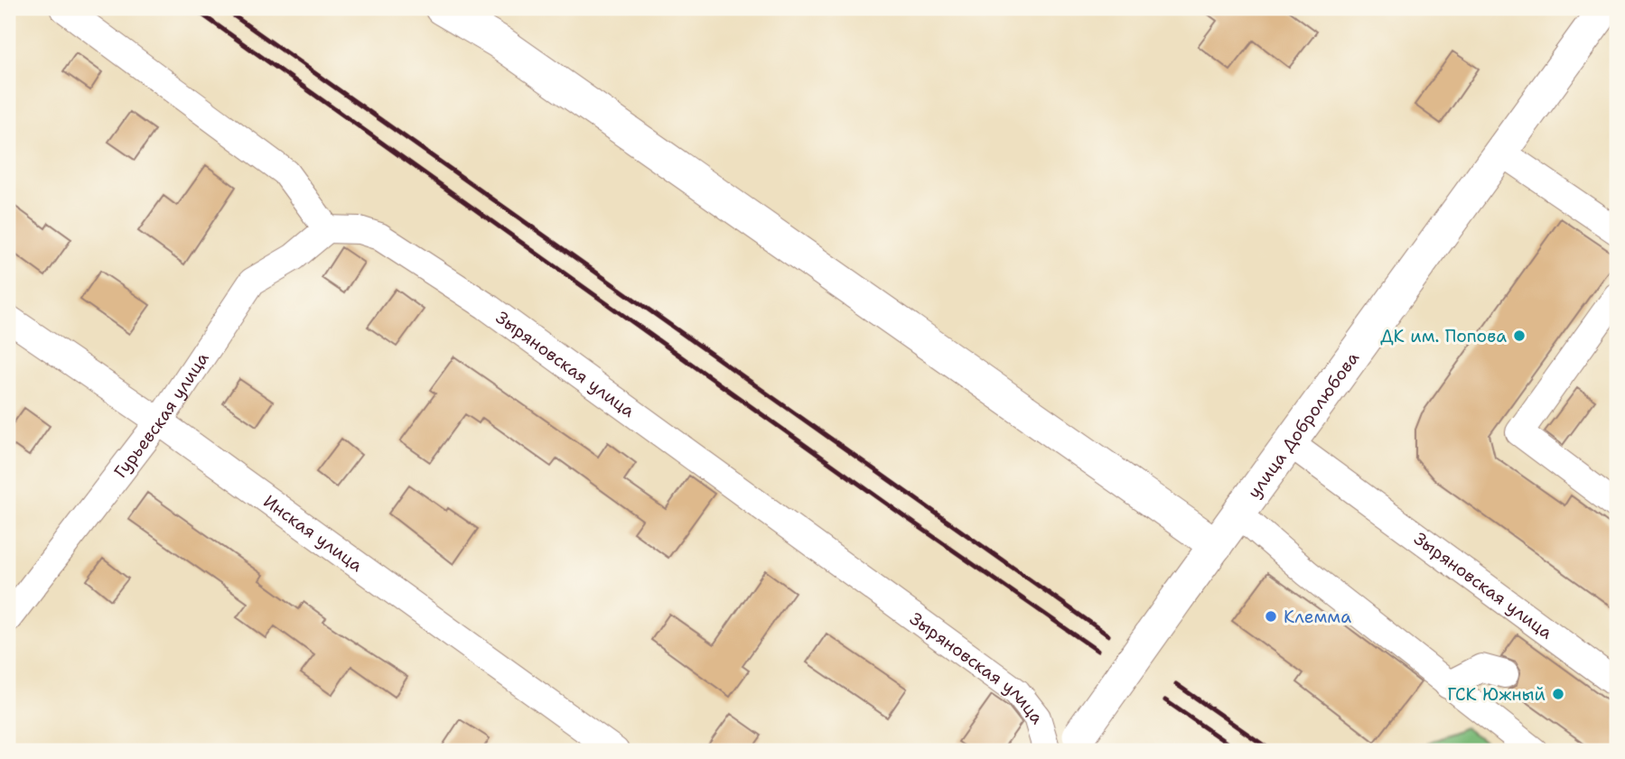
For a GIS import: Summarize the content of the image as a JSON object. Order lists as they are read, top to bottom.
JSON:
{
  "streets": {
    "main road": ["улица Добролюбова"],
    "street": ["Зыряновская улица", "Гурьевская улица", "Инская улица"]
  },
  "crossings": [
    ["Зыряновская улица", "Гурьевская улица"],
    ["Зыряновская улица", "улица Добролюбова"],
    ["Гурьевская улица", "Инская улица"]
  ],
  "places": ["ДК им. Попова", "Клемма", "ГСК Южный"]
}
